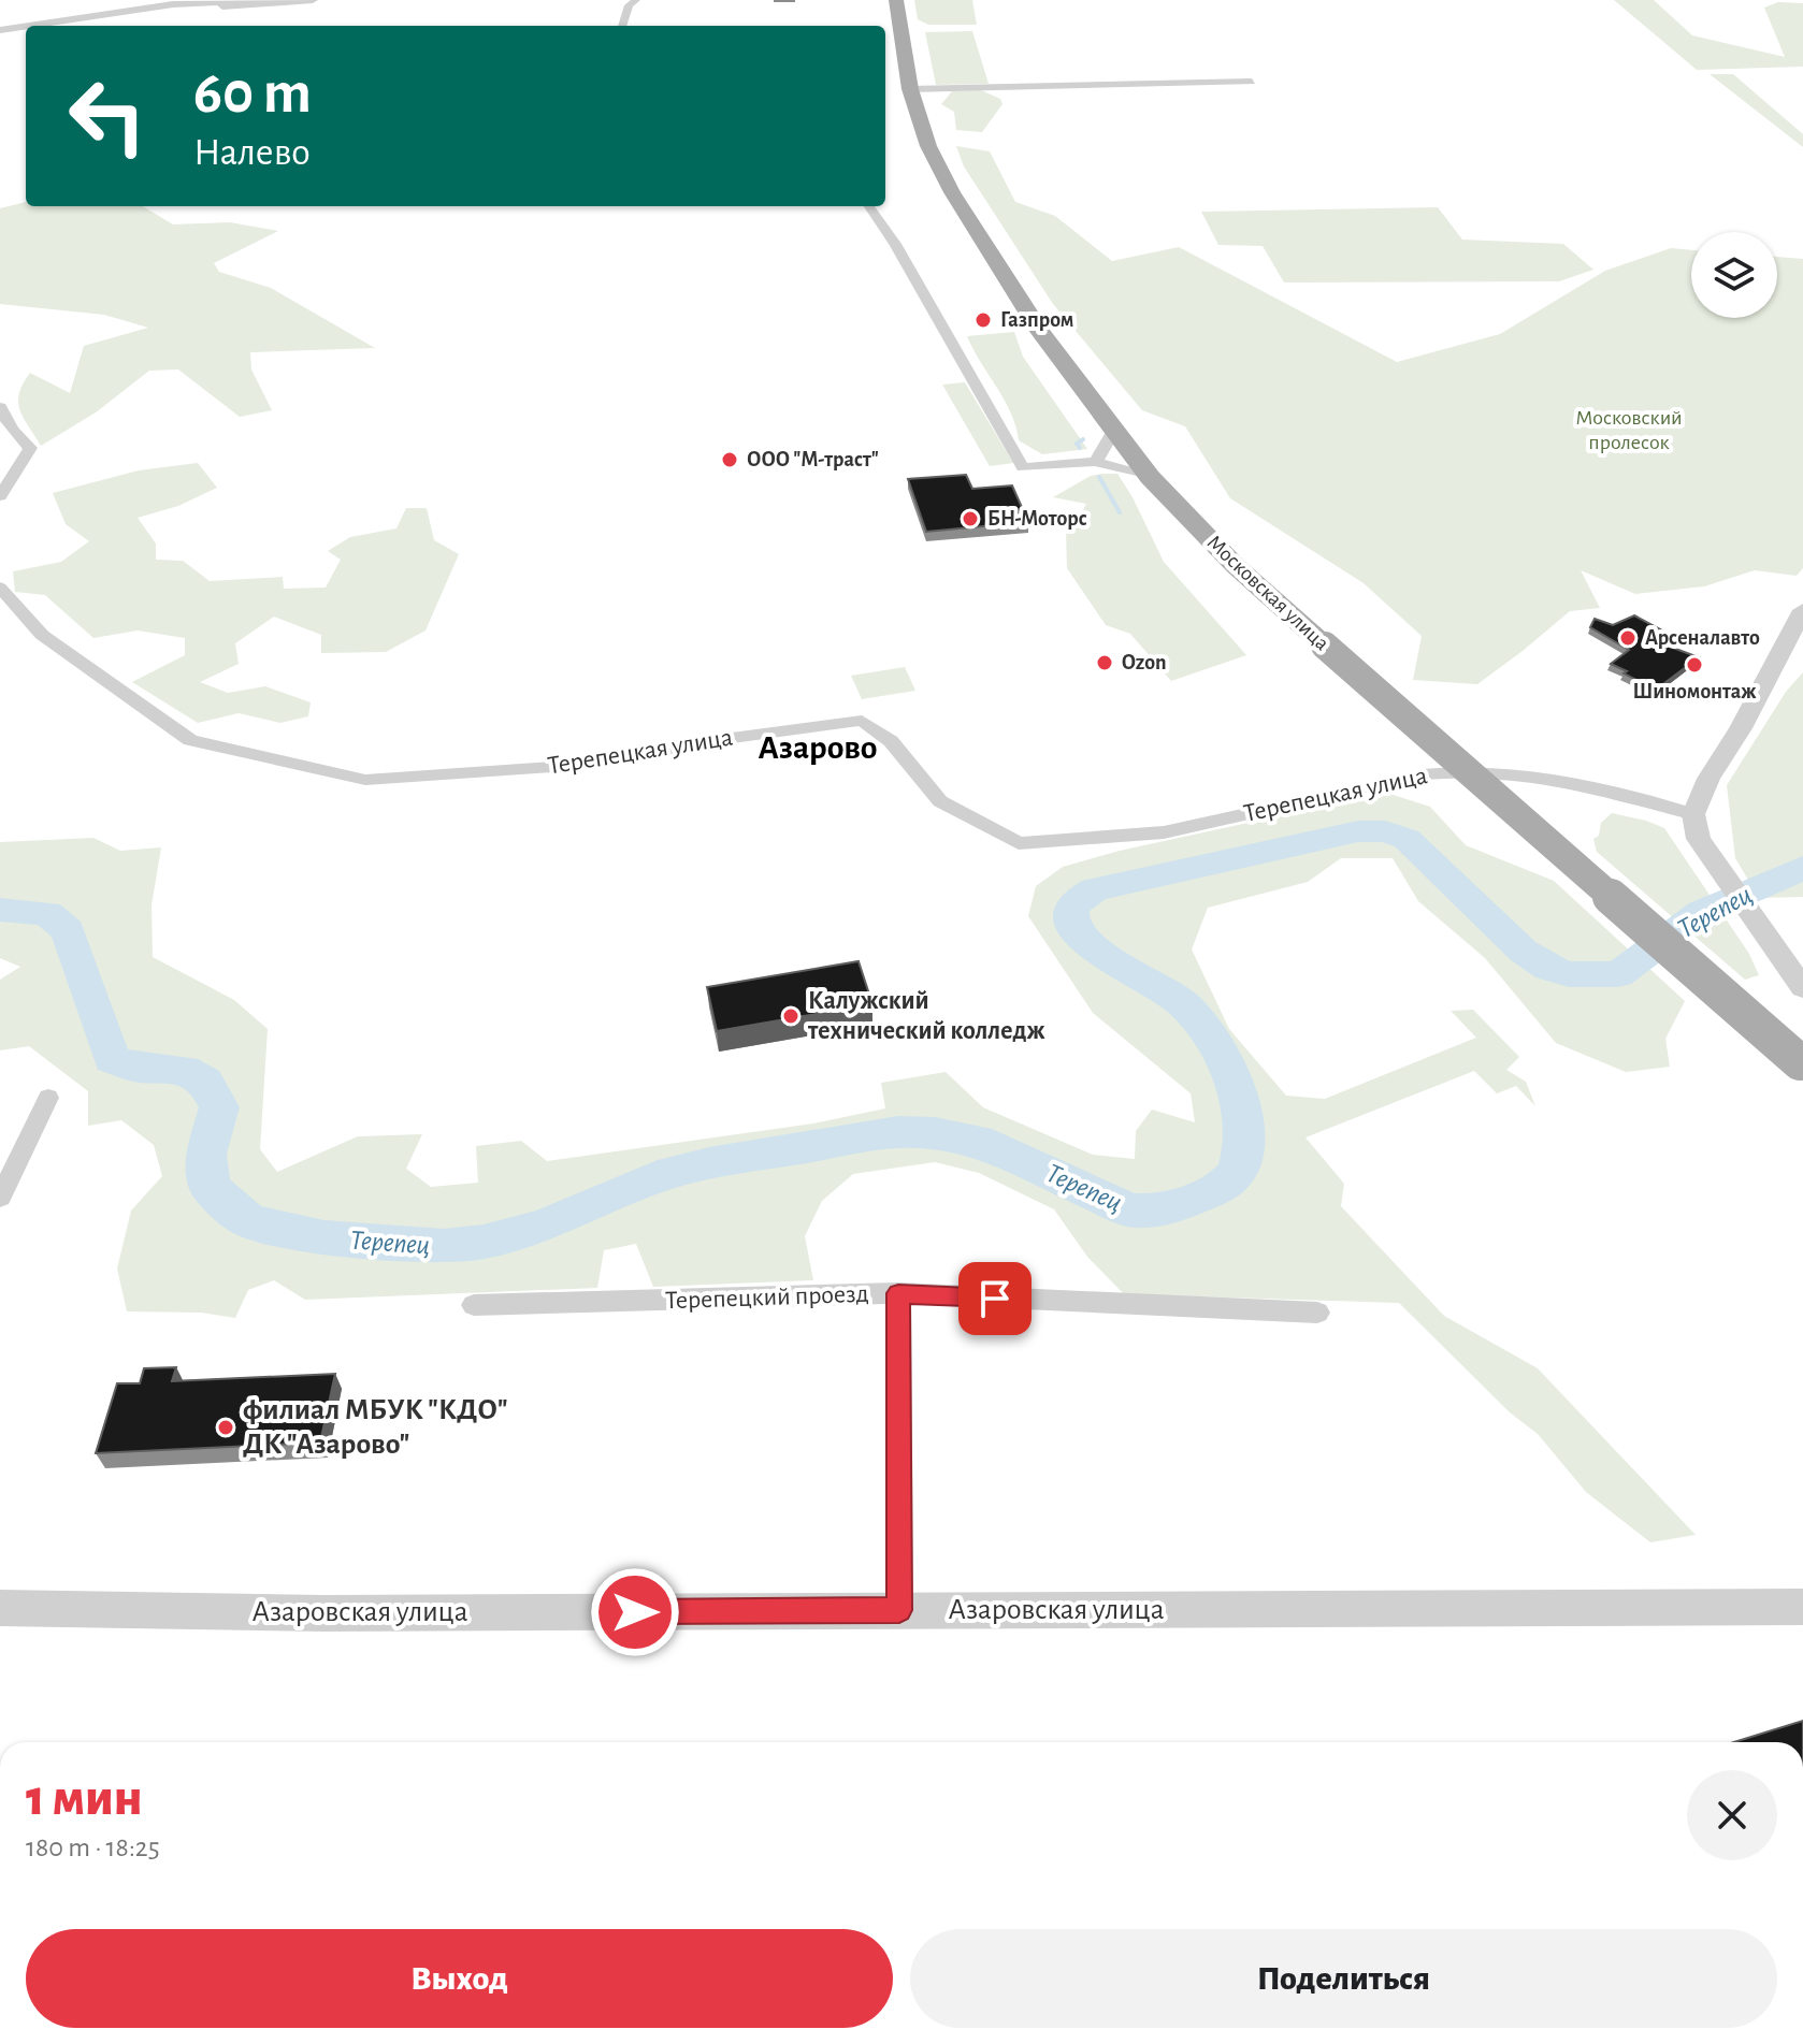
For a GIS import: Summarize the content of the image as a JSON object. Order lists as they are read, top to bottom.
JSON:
{
  "streets": {
    "main road": ["Московская улица"],
    "street": ["Терепецкая улица", "Терепецкий проезд", "Азаровская улица"]
  },
  "districts": ["Азарово"],
  "water": ["Терепец"],
  "parks": ["Московский пролесок"],
  "places": [
    "Газпром",
    "ООО \"М-траст\"",
    "БН-Моторс",
    "Арсеналавто",
    "Ozon",
    "Шиномонтаж",
    "Калужский технический колледж",
    "филиал МБУК \"КДО\" ДК \"Азарово\""
  ],
  "page": {
    "turn": ["60 m", "Налево"],
    "heading": ["1 мин", "180 m · 18:25"],
    "buttons": ["Выход", "Поделиться"]
  }
}
